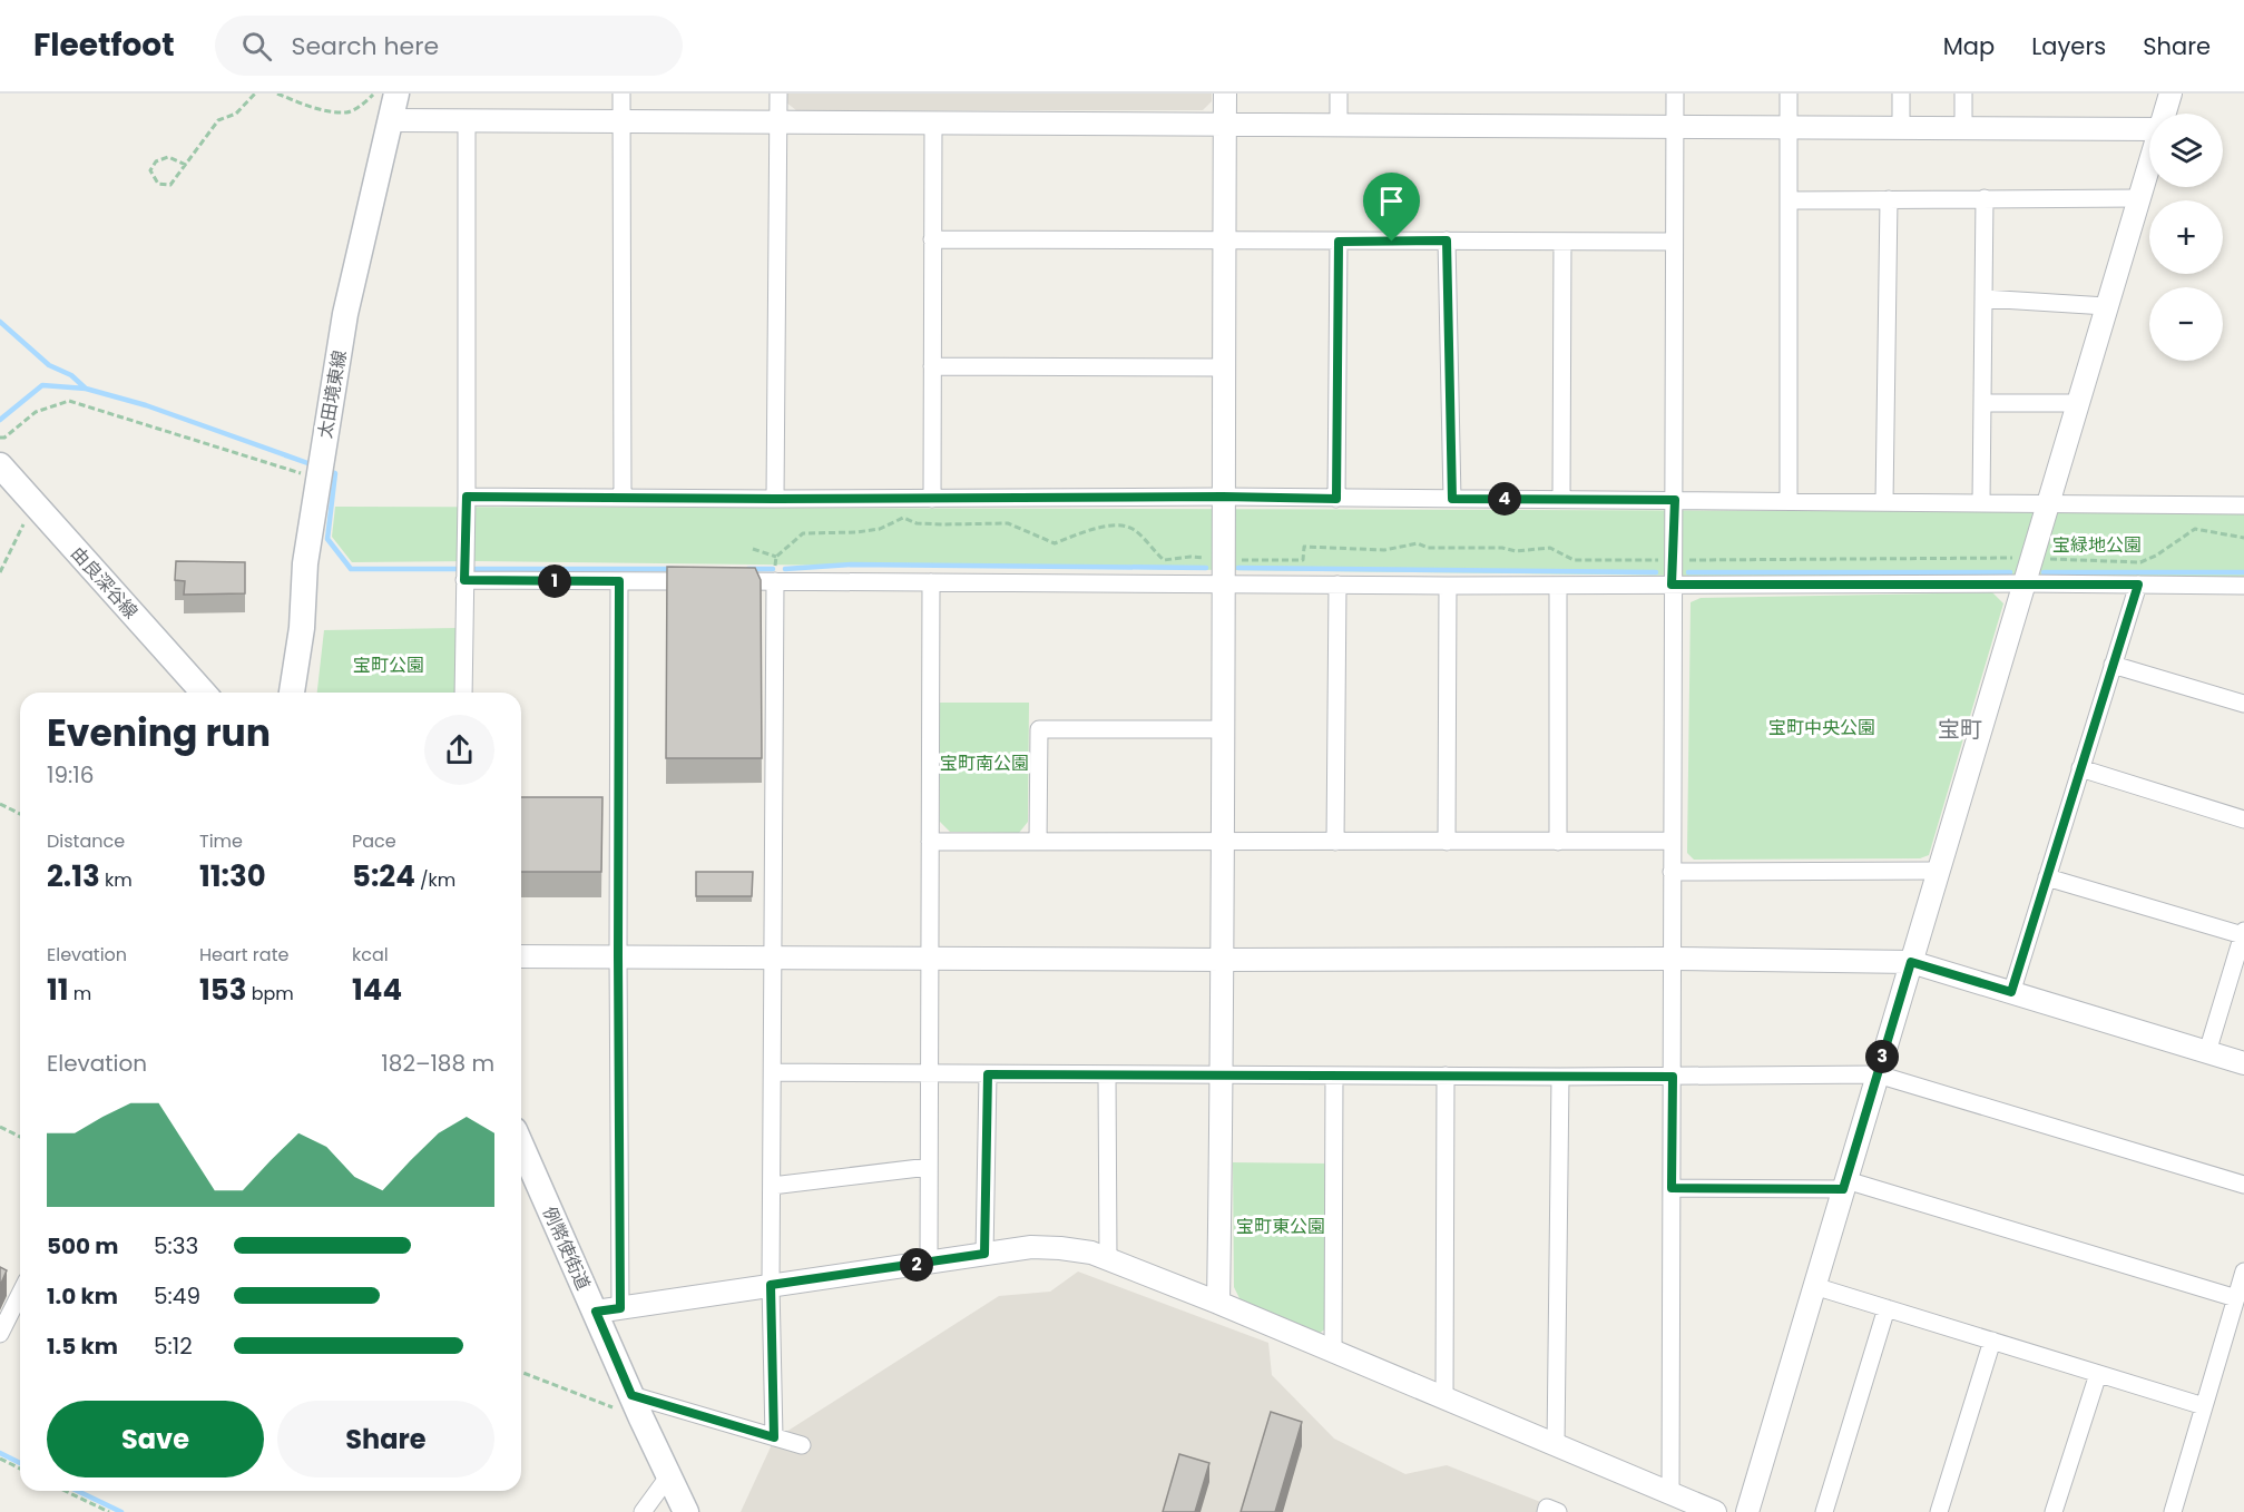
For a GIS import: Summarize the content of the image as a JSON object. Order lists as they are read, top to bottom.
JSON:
{
  "streets": {
    "main road": ["太田境東線", "由良深谷線", "例幣使街道"]
  },
  "districts": ["宝町"],
  "parks": [
    "宝緑地公園",
    "宝町公園",
    "宝町中央公園",
    "宝町南公園",
    "宝町東公園"
  ],
  "page": {
    "header": "Fleetfoot",
    "search": "Search here",
    "nav": ["Map", "Layers", "Share"],
    "map_buttons": ["+", "−"],
    "pins": [
      "4",
      "1",
      "3",
      "2"
    ],
    "heading": ["Evening run", "19:16"],
    "stats": [
      ["Distance", "2.13 km"],
      ["Time", "11:30"],
      ["Pace", "5:24 /km"],
      ["Elevation", "11 m"],
      ["Heart rate", "153 bpm"],
      ["kcal", "144"]
    ],
    "chart": ["Elevation", "182–188 m"],
    "list": [
      {
        "name": "500 m",
        "note": "5:33"
      },
      {
        "name": "1.0 km",
        "note": "5:49"
      },
      {
        "name": "1.5 km",
        "note": "5:12"
      }
    ],
    "buttons": ["Save", "Share"]
  }
}
